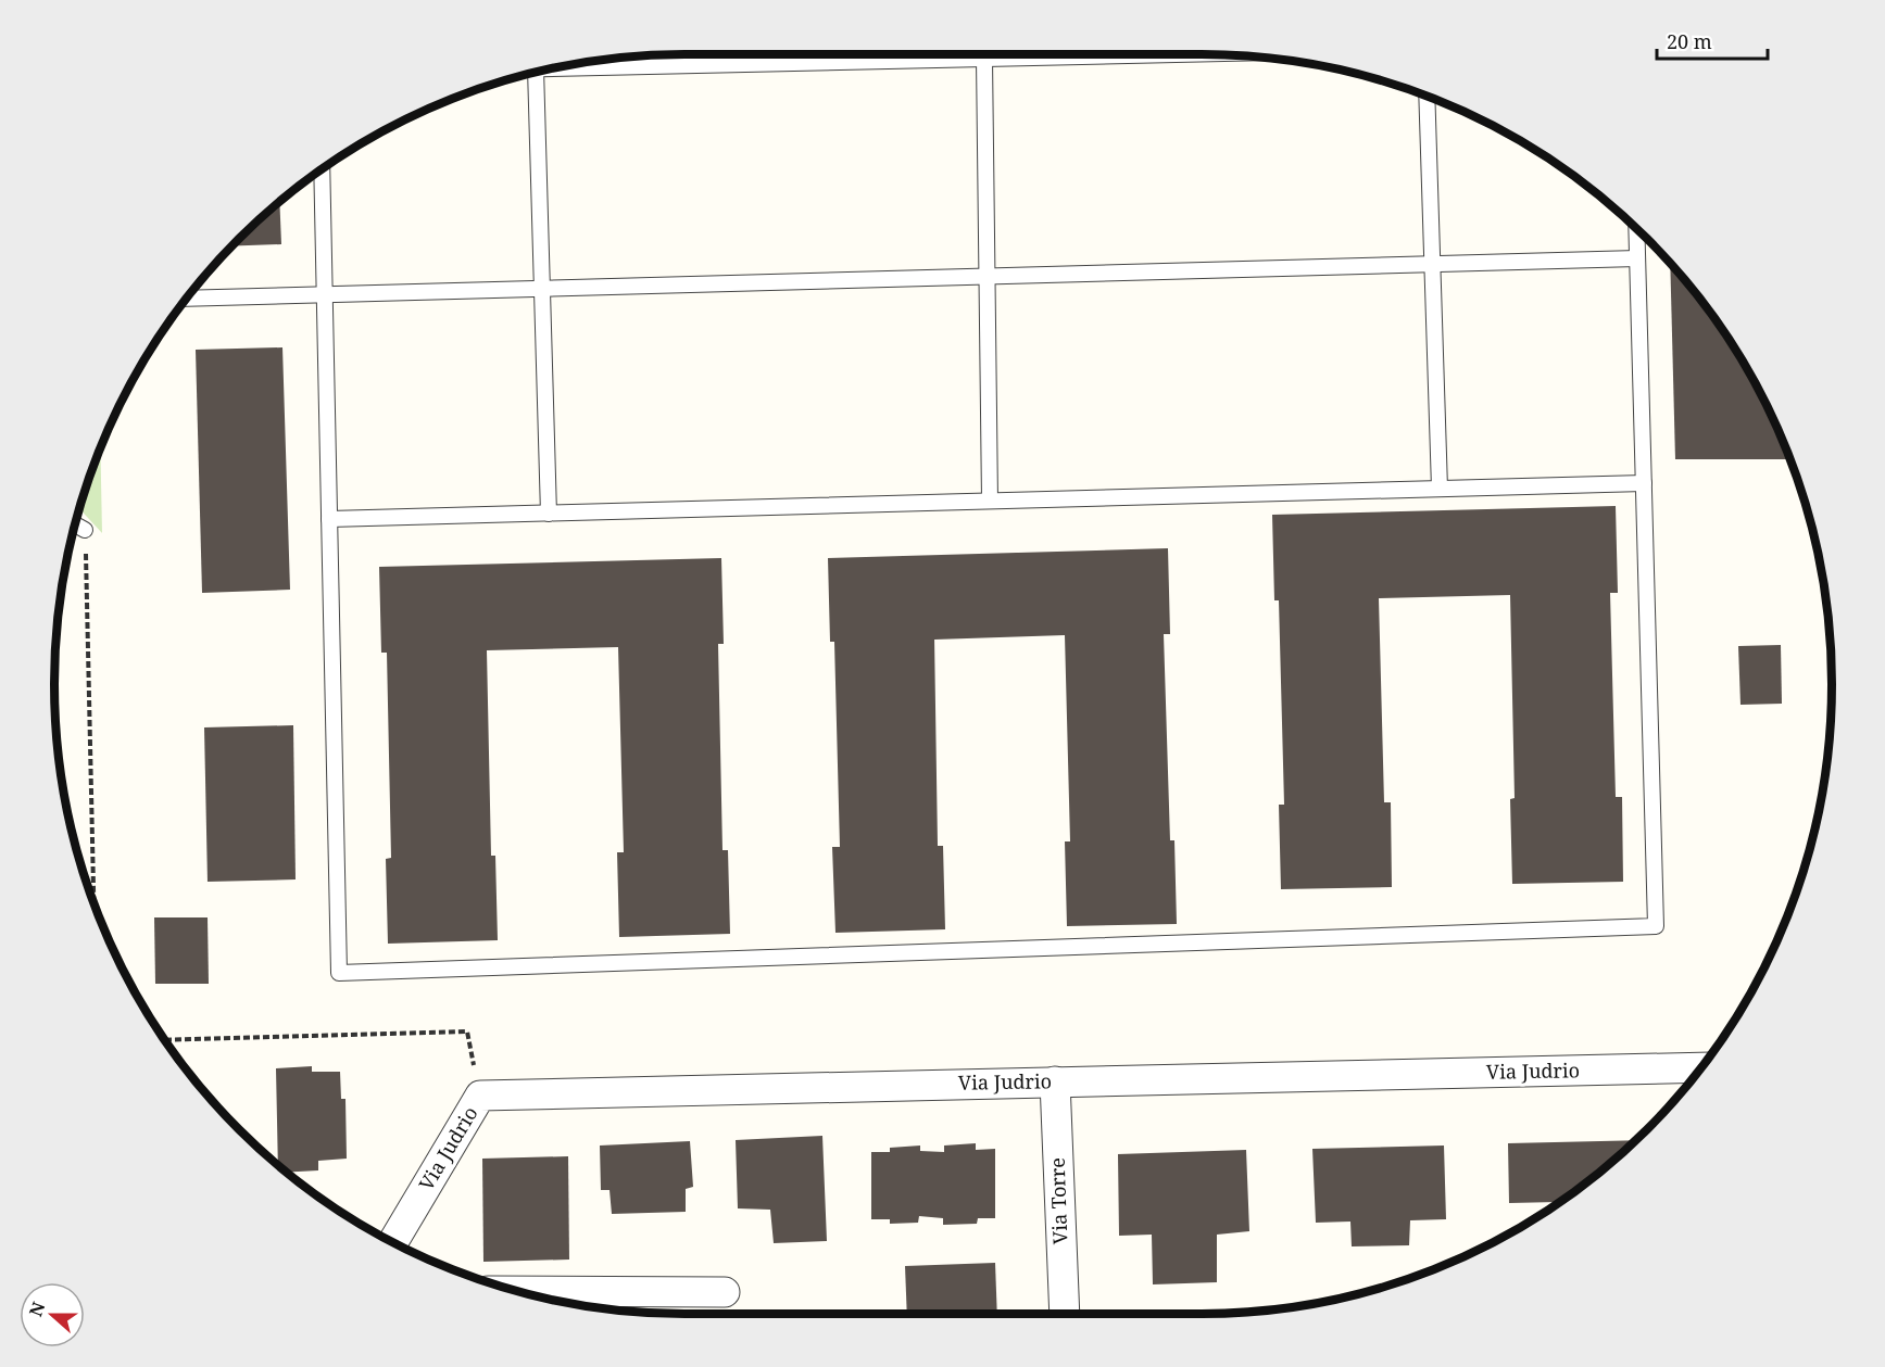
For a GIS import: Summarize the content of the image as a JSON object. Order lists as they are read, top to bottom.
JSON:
{
  "streets": {
    "street": ["Via Judrio", "Via Torre"]
  },
  "crossings": [
    ["Via Judrio", "Via Torre"]
  ],
  "scale_bar": "20 m",
  "north": "left"
}
